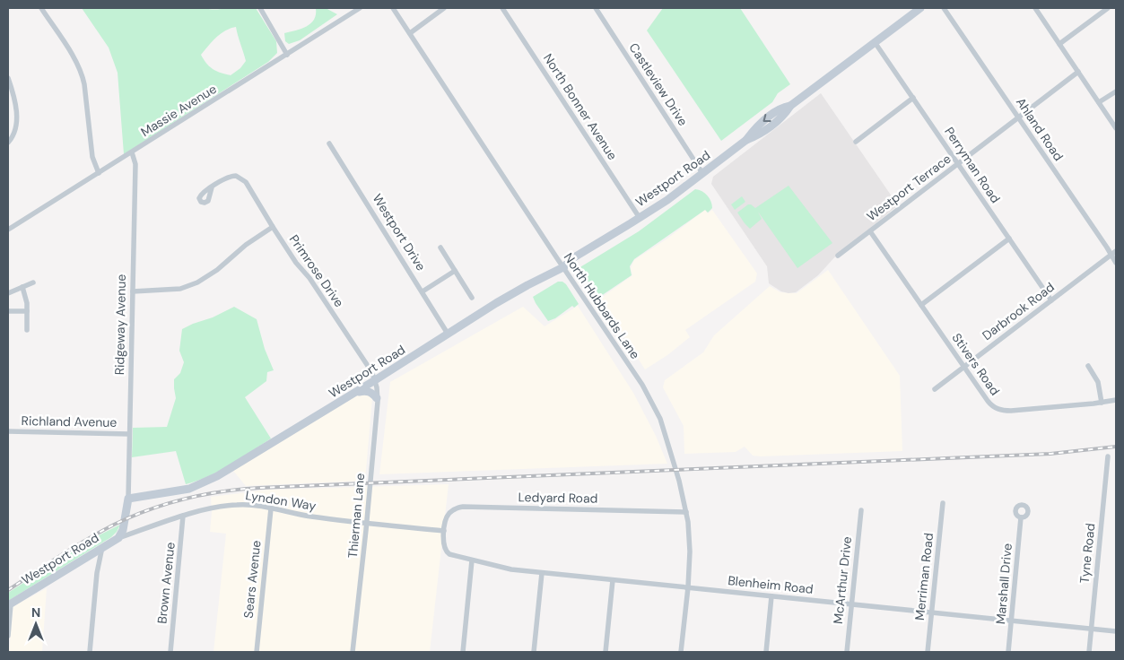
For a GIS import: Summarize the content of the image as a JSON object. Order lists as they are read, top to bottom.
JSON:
{
  "streets": {
    "main road": ["Westport Road"],
    "street": [
      "Castleview Drive",
      "North Bonner Avenue",
      "Massie Avenue",
      "Ahland Road",
      "Perryman Road",
      "Westport Terrace",
      "Westport Drive",
      "Primrose Drive",
      "North Hubbards Lane",
      "Darbrook Road",
      "Ridgeway Avenue",
      "Stivers Road",
      "Richland Avenue",
      "Ledyard Road",
      "Lyndon Way",
      "Thierman Lane",
      "Tyne Road",
      "Merriman Road",
      "Sears Avenue",
      "McArthur Drive",
      "Brown Avenue",
      "Marshall Drive",
      "Blenheim Road"
    ]
  },
  "crossings": [
    ["Castleview Drive", "Westport Road"],
    ["North Bonner Avenue", "Westport Road"],
    ["Massie Avenue", "Ridgeway Avenue"],
    ["Ahland Road", "Westport Terrace"],
    ["Ahland Road", "Darbrook Road"],
    ["Perryman Road", "Westport Road"],
    ["Perryman Road", "Westport Terrace"],
    ["Perryman Road", "Darbrook Road"],
    ["Westport Road", "Westport Drive"],
    ["Westport Road", "Primrose Drive"],
    ["Westport Road", "North Hubbards Lane"],
    ["Westport Road", "Ridgeway Avenue"],
    ["Westport Road", "Lyndon Way"],
    ["Westport Road", "Thierman Lane"],
    ["Westport Terrace", "Stivers Road"],
    ["Primrose Drive", "Thierman Lane"],
    ["North Hubbards Lane", "Ledyard Road"],
    ["North Hubbards Lane", "Blenheim Road"],
    ["Darbrook Road", "Stivers Road"],
    ["Ridgeway Avenue", "Richland Avenue"],
    ["Ledyard Road", "Lyndon Way"],
    ["Ledyard Road", "Blenheim Road"],
    ["Lyndon Way", "Thierman Lane"],
    ["Lyndon Way", "Sears Avenue"],
    ["Lyndon Way", "Brown Avenue"],
    ["Lyndon Way", "Blenheim Road"],
    ["Tyne Road", "Blenheim Road"],
    ["Merriman Road", "Blenheim Road"],
    ["McArthur Drive", "Blenheim Road"],
    ["Marshall Drive", "Blenheim Road"]
  ],
  "north": "top"
}
